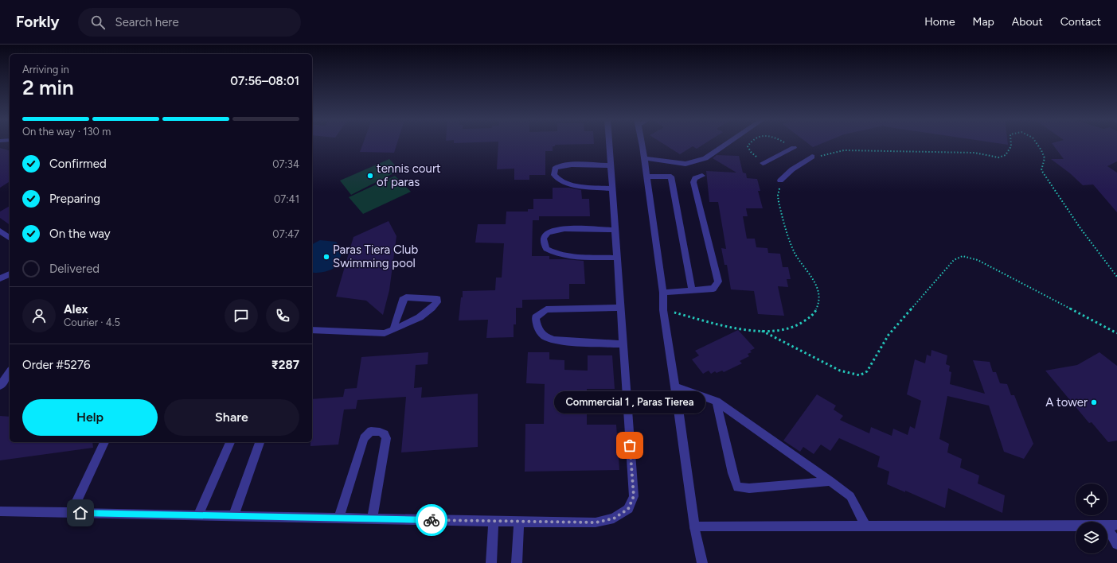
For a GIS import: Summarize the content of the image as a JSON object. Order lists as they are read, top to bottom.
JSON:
{
  "places": [
    "tennis court of paras",
    "Paras Tiera Club Swimming pool",
    "A tower",
    "Commercial 1 , Paras Tierea"
  ],
  "page": {
    "header": "Forkly",
    "search": "Search here",
    "nav": [
      "Home",
      "Map",
      "About",
      "Contact"
    ],
    "heading": ["2 min", "Arriving in", "07:56–08:01"],
    "panel": [
      "Alex",
      "Courier · 4.5",
      "Order #5276",
      "₹287"
    ],
    "bar": "On the way · 130 m",
    "list": [
      ["Confirmed", "07:34"],
      ["Preparing", "07:41"],
      ["On the way", "07:47"],
      "Delivered"
    ],
    "bubble": "Commercial 1 , Paras Tierea",
    "buttons": ["Help", "Share"]
  }
}
